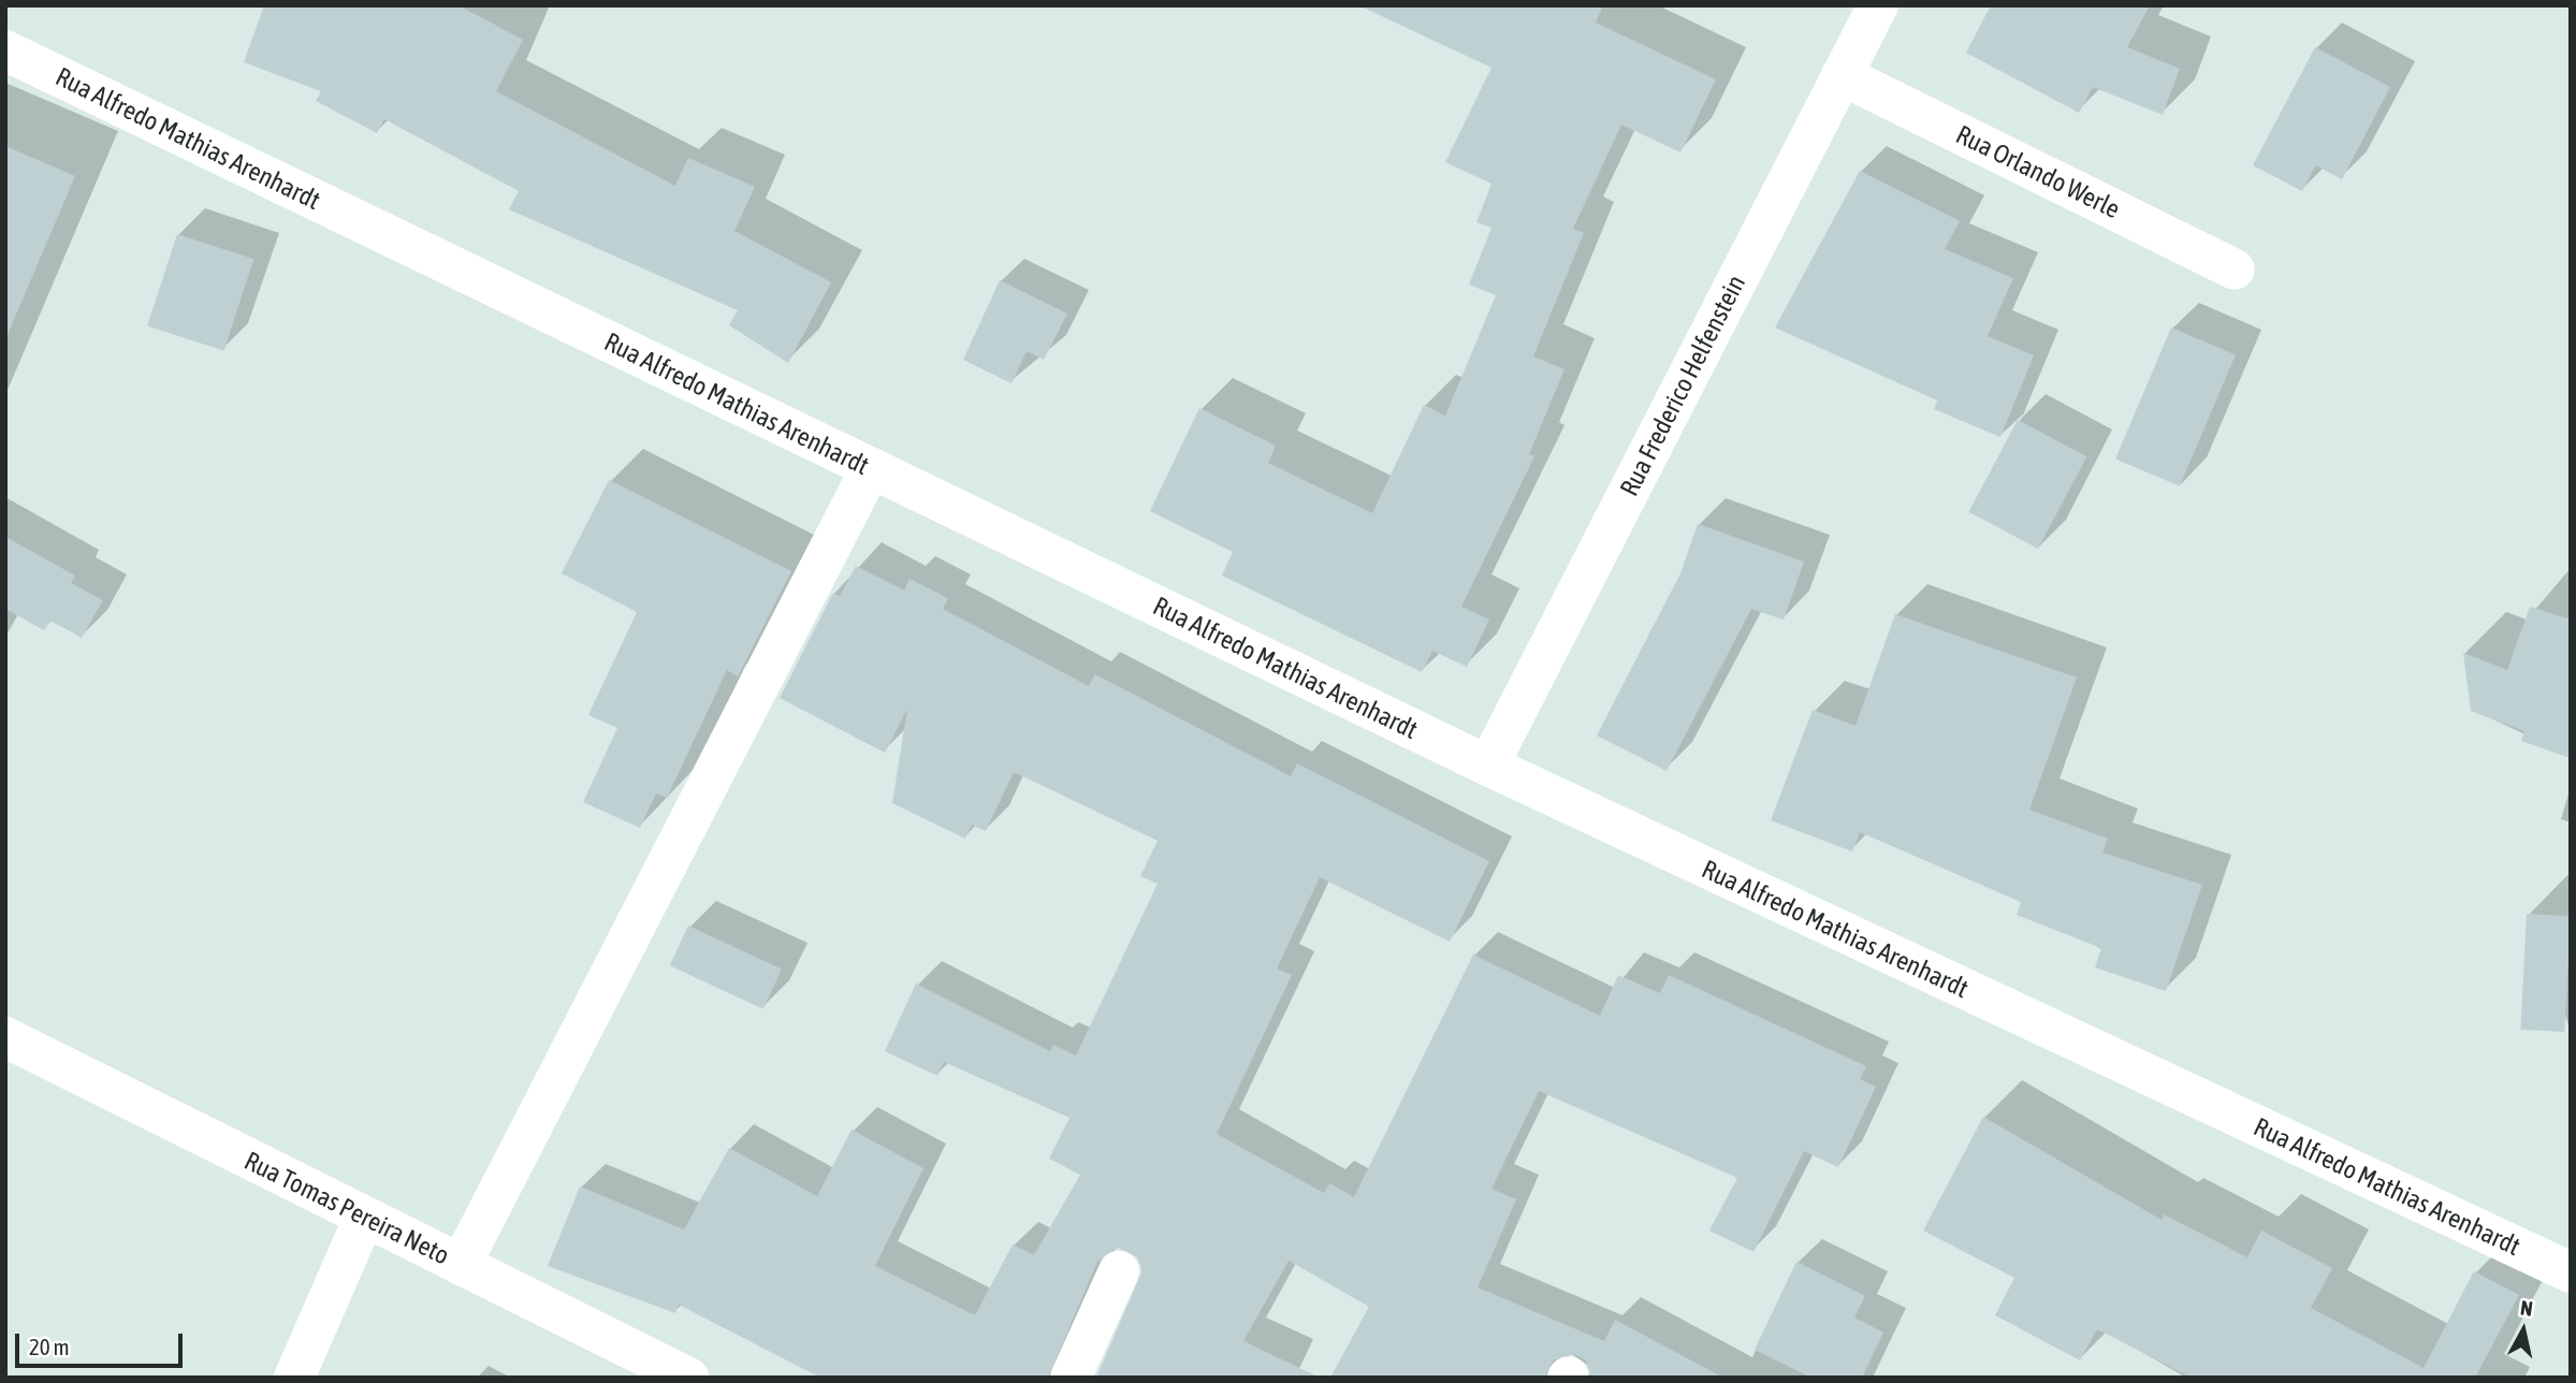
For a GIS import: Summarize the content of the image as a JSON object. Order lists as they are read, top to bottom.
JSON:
{
  "streets": {
    "street": [
      "Rua Alfredo Mathias Arenhardt",
      "Rua Orlando Werle",
      "Rua Frederico Helfenstein",
      "Rua Tomas Pereira Neto"
    ]
  },
  "crossings": [
    ["Rua Alfredo Mathias Arenhardt", "Rua Frederico Helfenstein"],
    ["Rua Orlando Werle", "Rua Frederico Helfenstein"]
  ],
  "scale_bar": "20 m",
  "north": "top"
}
